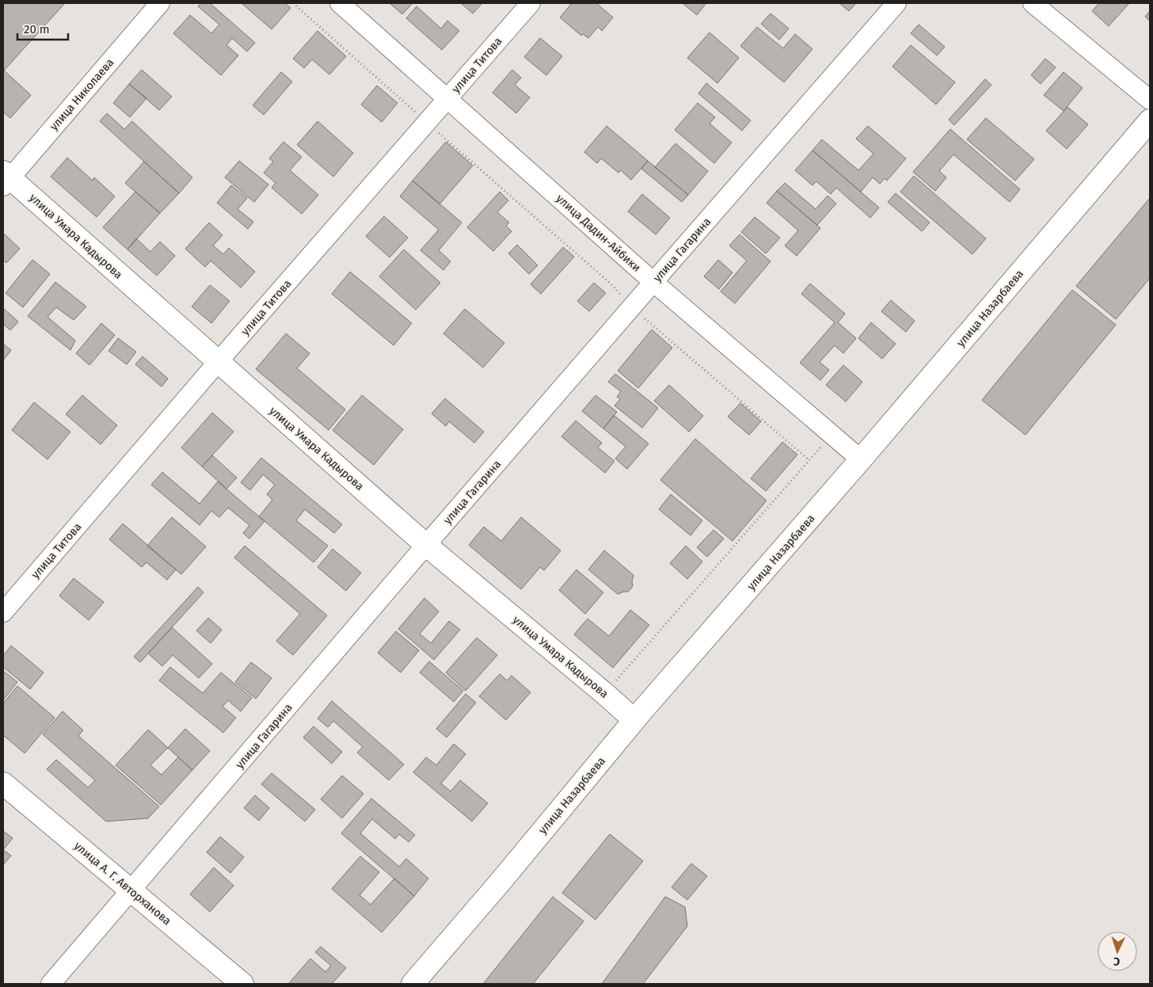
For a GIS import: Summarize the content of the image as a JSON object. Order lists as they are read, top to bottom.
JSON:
{
  "streets": {
    "street": [
      "улица Титова",
      "улица Николаева",
      "улица Дадин-Айбики",
      "улица Умара Кадырова",
      "улица Гагарина",
      "улица Назарбаева",
      "улица А. Г. Авторханова"
    ]
  },
  "crossings": [
    ["улица Титова", "улица Дадин-Айбики"],
    ["улица Титова", "улица Умара Кадырова"],
    ["улица Николаева", "улица Умара Кадырова"],
    ["улица Дадин-Айбики", "улица Гагарина"],
    ["улица Дадин-Айбики", "улица Назарбаева"],
    ["улица Умара Кадырова", "улица Гагарина"],
    ["улица Умара Кадырова", "улица Назарбаева"],
    ["улица Гагарина", "улица А. Г. Авторханова"]
  ],
  "scale_bar": "20 m",
  "north": "bottom"
}
